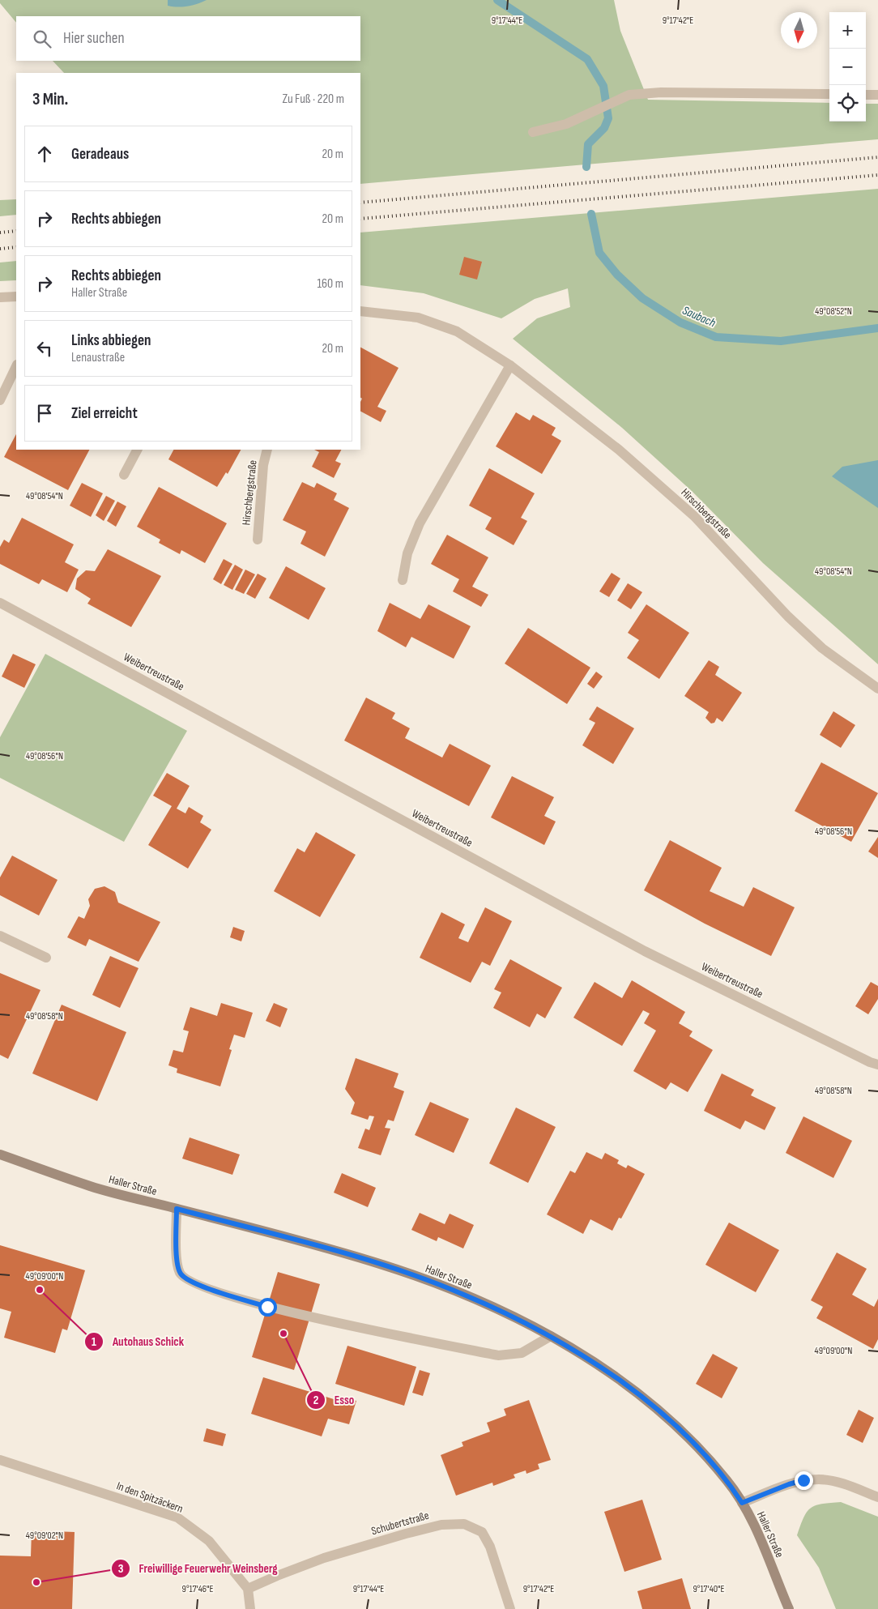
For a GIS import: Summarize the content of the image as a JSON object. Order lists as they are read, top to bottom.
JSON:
{
  "streets": {
    "street": [
      "Hirschbergstraße",
      "Weibertreustraße",
      "Haller Straße",
      "In den Spitzäckern",
      "Schubertstraße"
    ]
  },
  "crossings": [
    ["In den Spitzäckern", "Schubertstraße"]
  ],
  "water": ["Saubach"],
  "places": ["Autohaus Schick", "Esso", "Freiwillige Feuerwehr Weinsberg"],
  "north": "bottom",
  "page": {
    "map_buttons": ["+", "−"],
    "search": "Hier suchen",
    "heading": ["3 Min.", "Zu Fuß · 220 m"],
    "list": [
      ["Geradeaus", "20 m"],
      ["Rechts abbiegen", "20 m"],
      ["Rechts abbiegen", "Haller Straße", "160 m"],
      ["Links abbiegen", "Lenaustraße", "20 m"],
      "Ziel erreicht"
    ]
  },
  "coordinates": [
    "9°17'44\"E",
    "9°17'42\"E",
    "49°08'52\"N",
    "49°08'54\"N",
    "49°08'56\"N",
    "49°08'58\"N",
    "49°09'00\"N",
    "49°09'02\"N",
    "9°17'46\"E",
    "9°17'40\"E"
  ]
}
